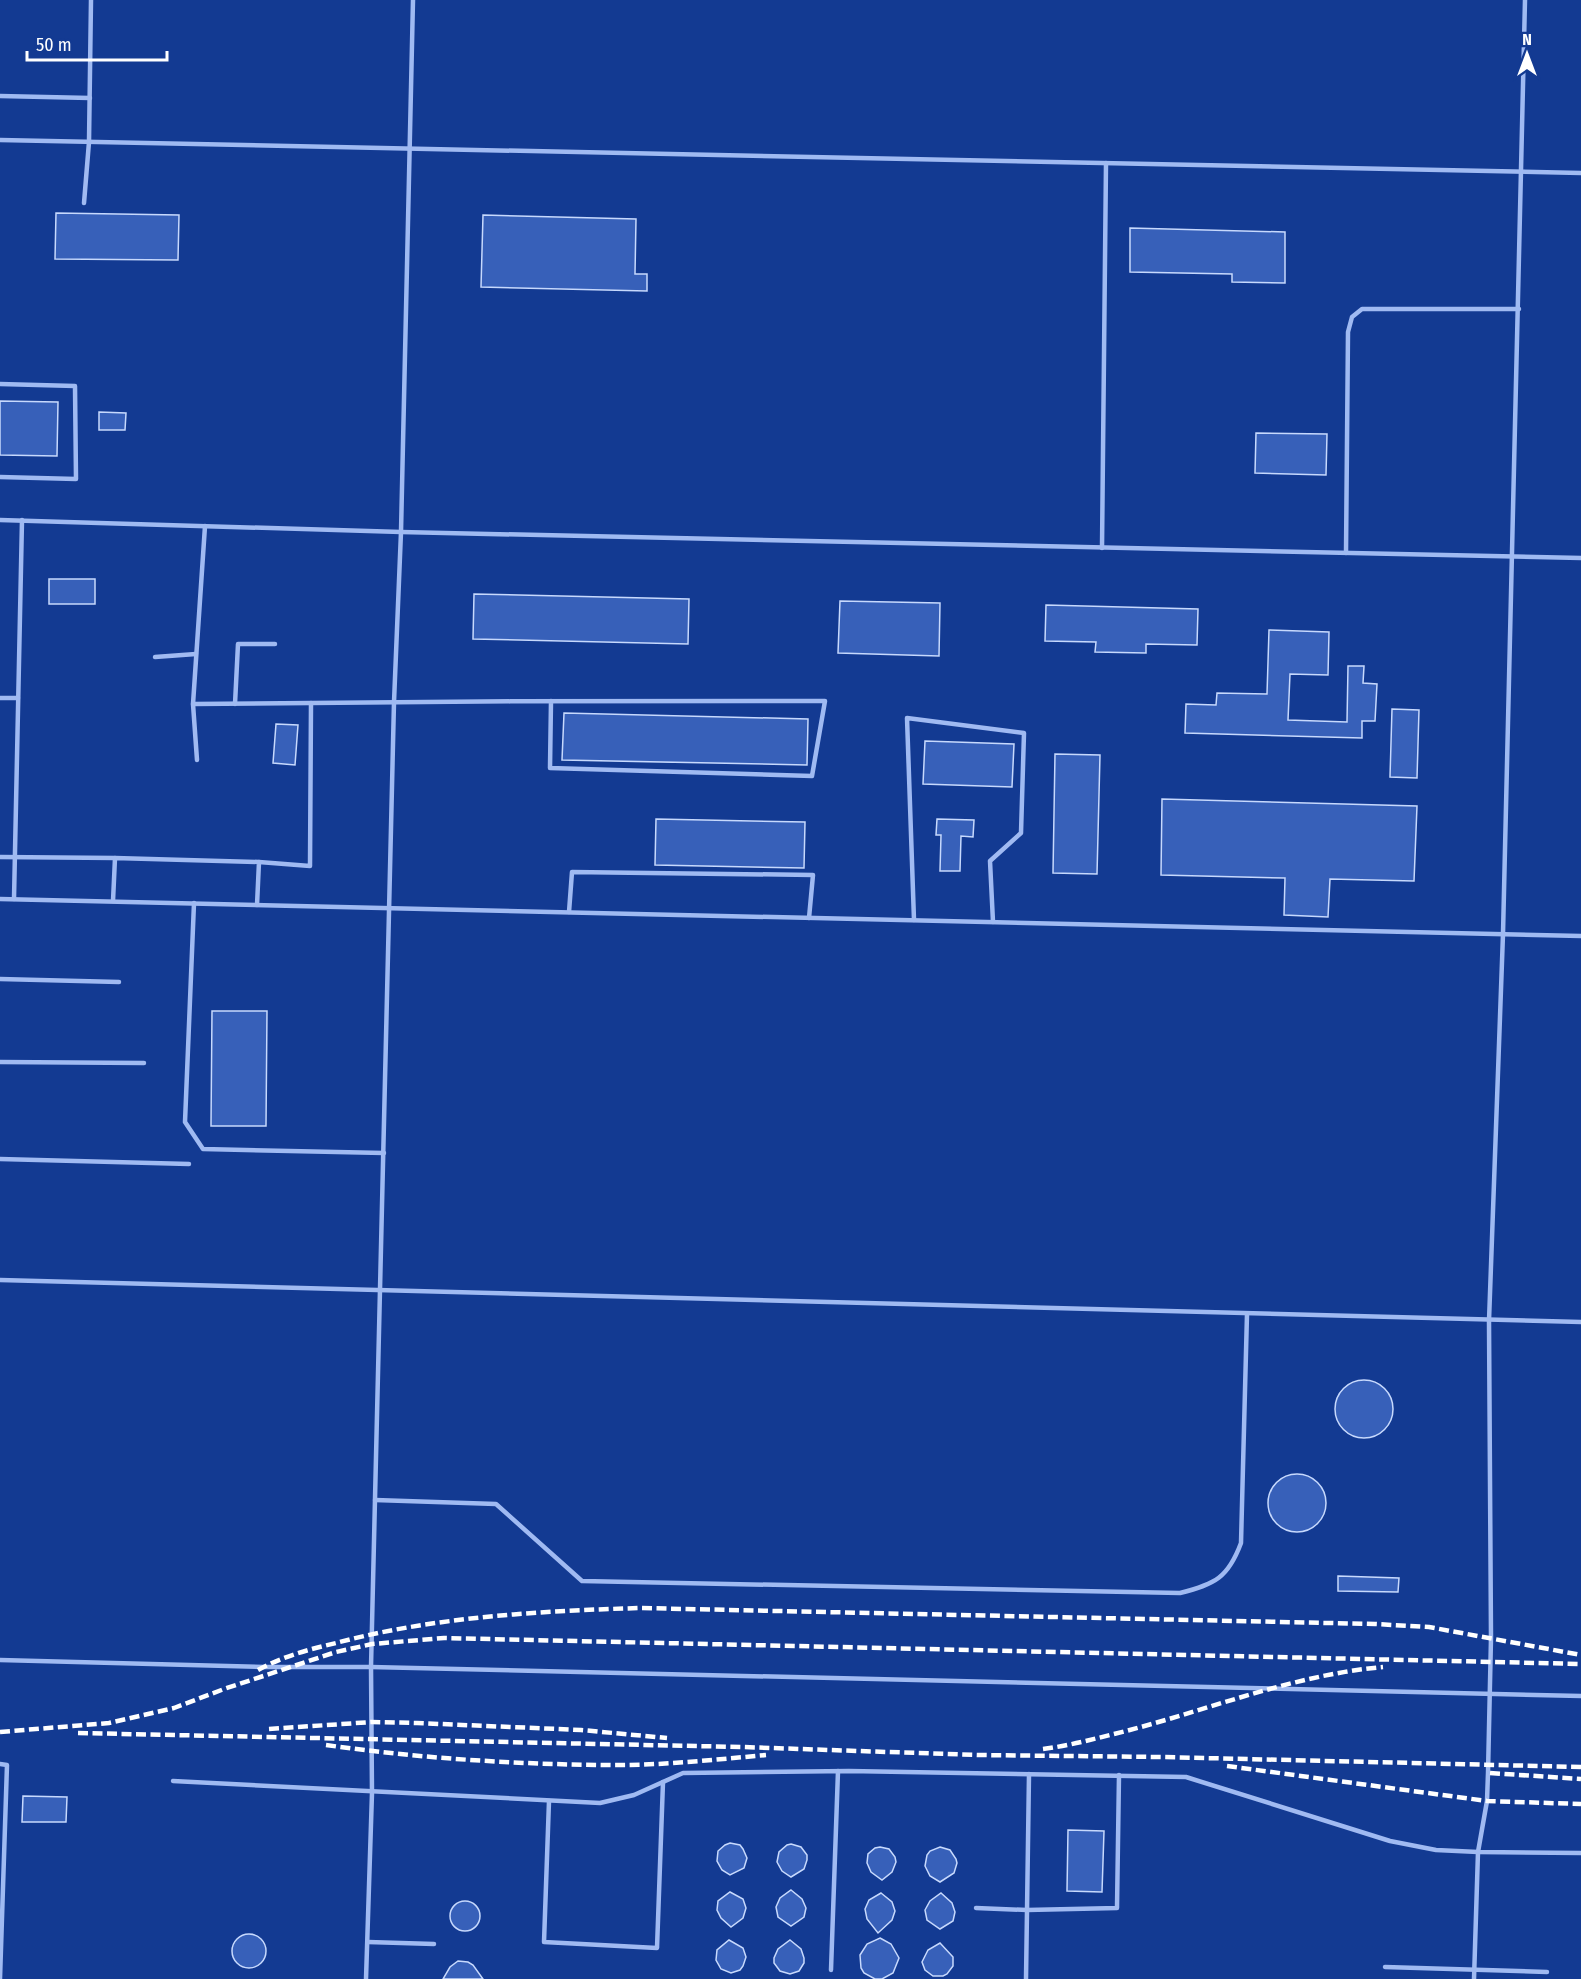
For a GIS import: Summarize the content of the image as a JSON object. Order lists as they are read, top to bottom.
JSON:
{
  "scale_bar": "50 m",
  "north": "top"
}
